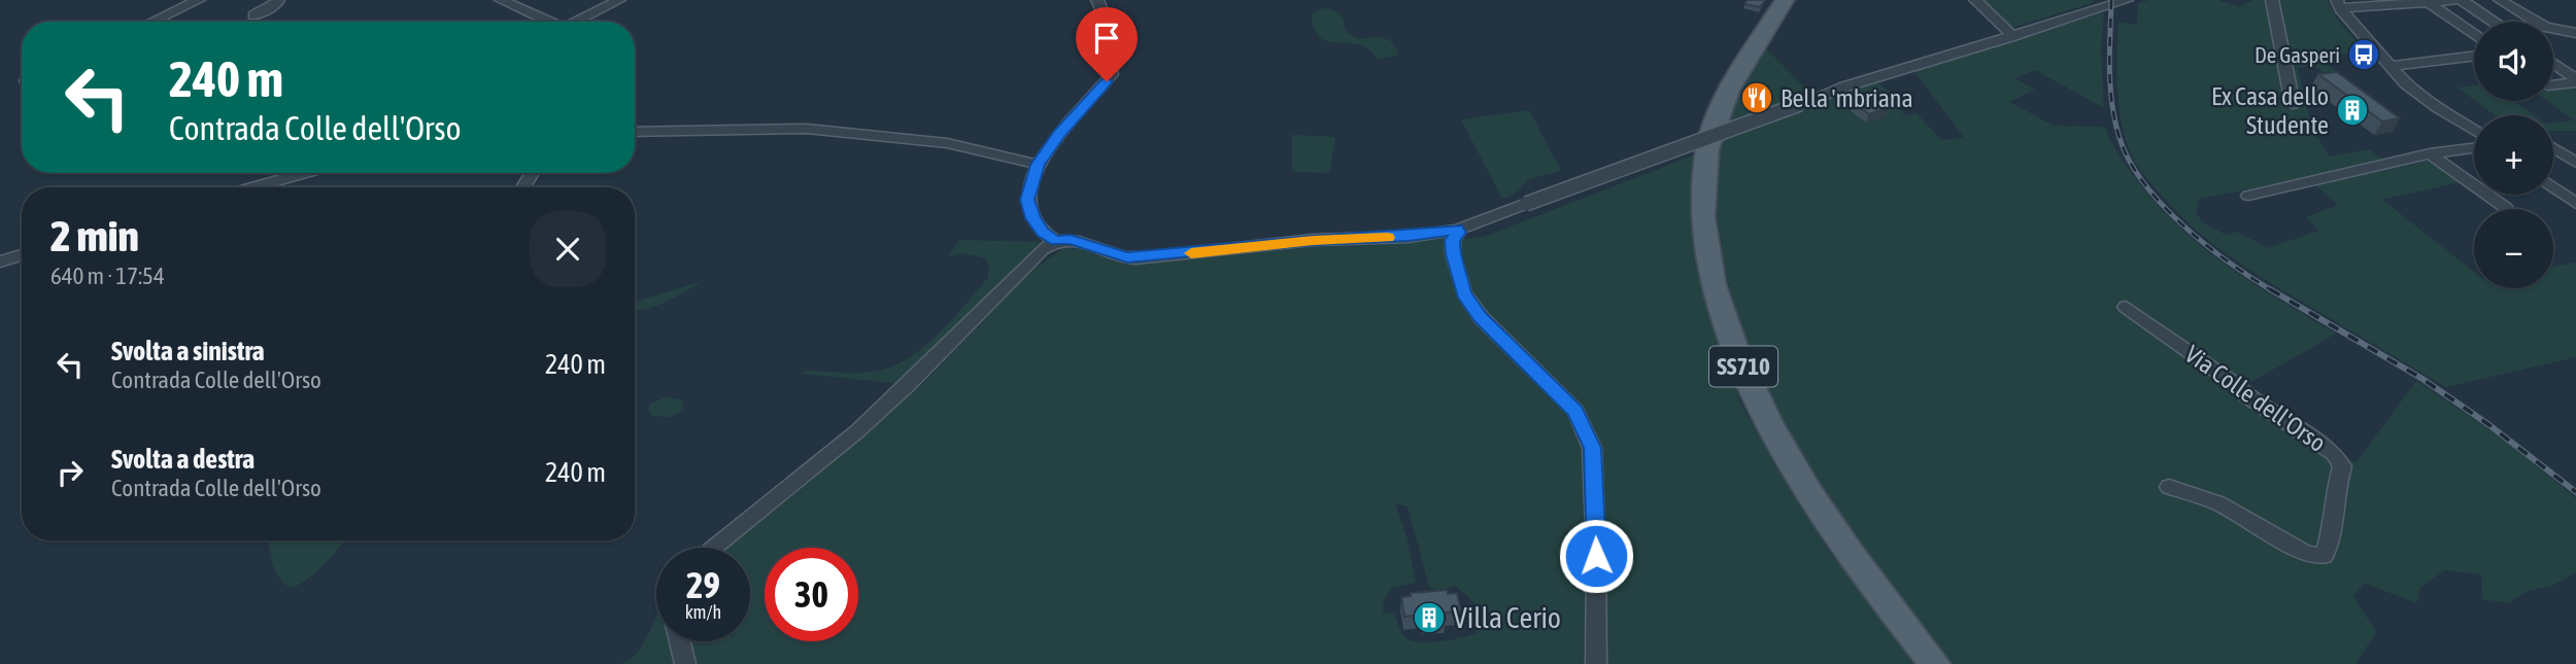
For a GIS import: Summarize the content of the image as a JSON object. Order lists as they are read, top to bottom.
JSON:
{
  "streets": {
    "main road": ["SS710"],
    "street": ["Via Colle dell'Orso"]
  },
  "places": {
    "bus stop": ["De Gasperi"],
    "restaurant": ["Bella 'mbriana"],
    "building": ["Ex Casa dello Studente", "Villa Cerio"]
  },
  "page": {
    "map_buttons": ["+", "−"],
    "turn": ["240 m", "Contrada Colle dell'Orso"],
    "heading": ["2 min", "640 m · 17:54"],
    "list": [
      {
        "name": "Svolta a sinistra",
        "note": "Contrada Colle dell'Orso",
        "value": "240 m"
      },
      {
        "name": "Svolta a destra",
        "note": "Contrada Colle dell'Orso",
        "value": "240 m"
      }
    ],
    "speed": "29 km/h",
    "limit": "30"
  }
}
